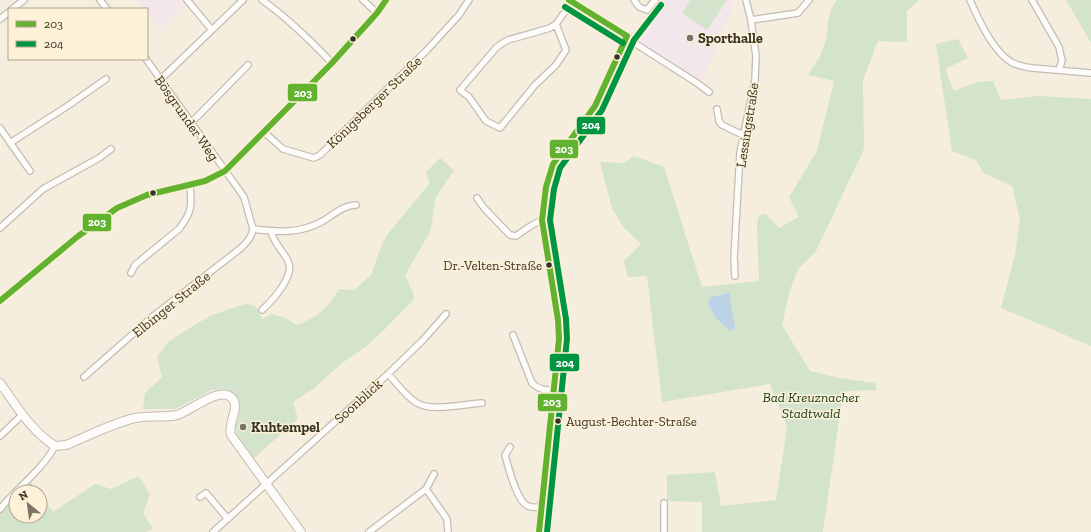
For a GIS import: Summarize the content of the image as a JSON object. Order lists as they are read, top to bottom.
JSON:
{
  "streets": {
    "street": [
      "Königsberger Straße",
      "Bösgrunder Weg",
      "Lessingstraße",
      "Elbinger Straße",
      "Soonblick"
    ]
  },
  "crossings": [
    ["Bösgrunder Weg", "Elbinger Straße"]
  ],
  "parks": ["Bad Kreuznacher Stadtwald"],
  "places": [
    "Sporthalle",
    "Dr.-Velten-Straße",
    "August-Bechter-Straße",
    "Kuhtempel"
  ],
  "lines": ["transit line 203", "transit line 204"],
  "legend": ["203", "204"],
  "north": "top left"
}
